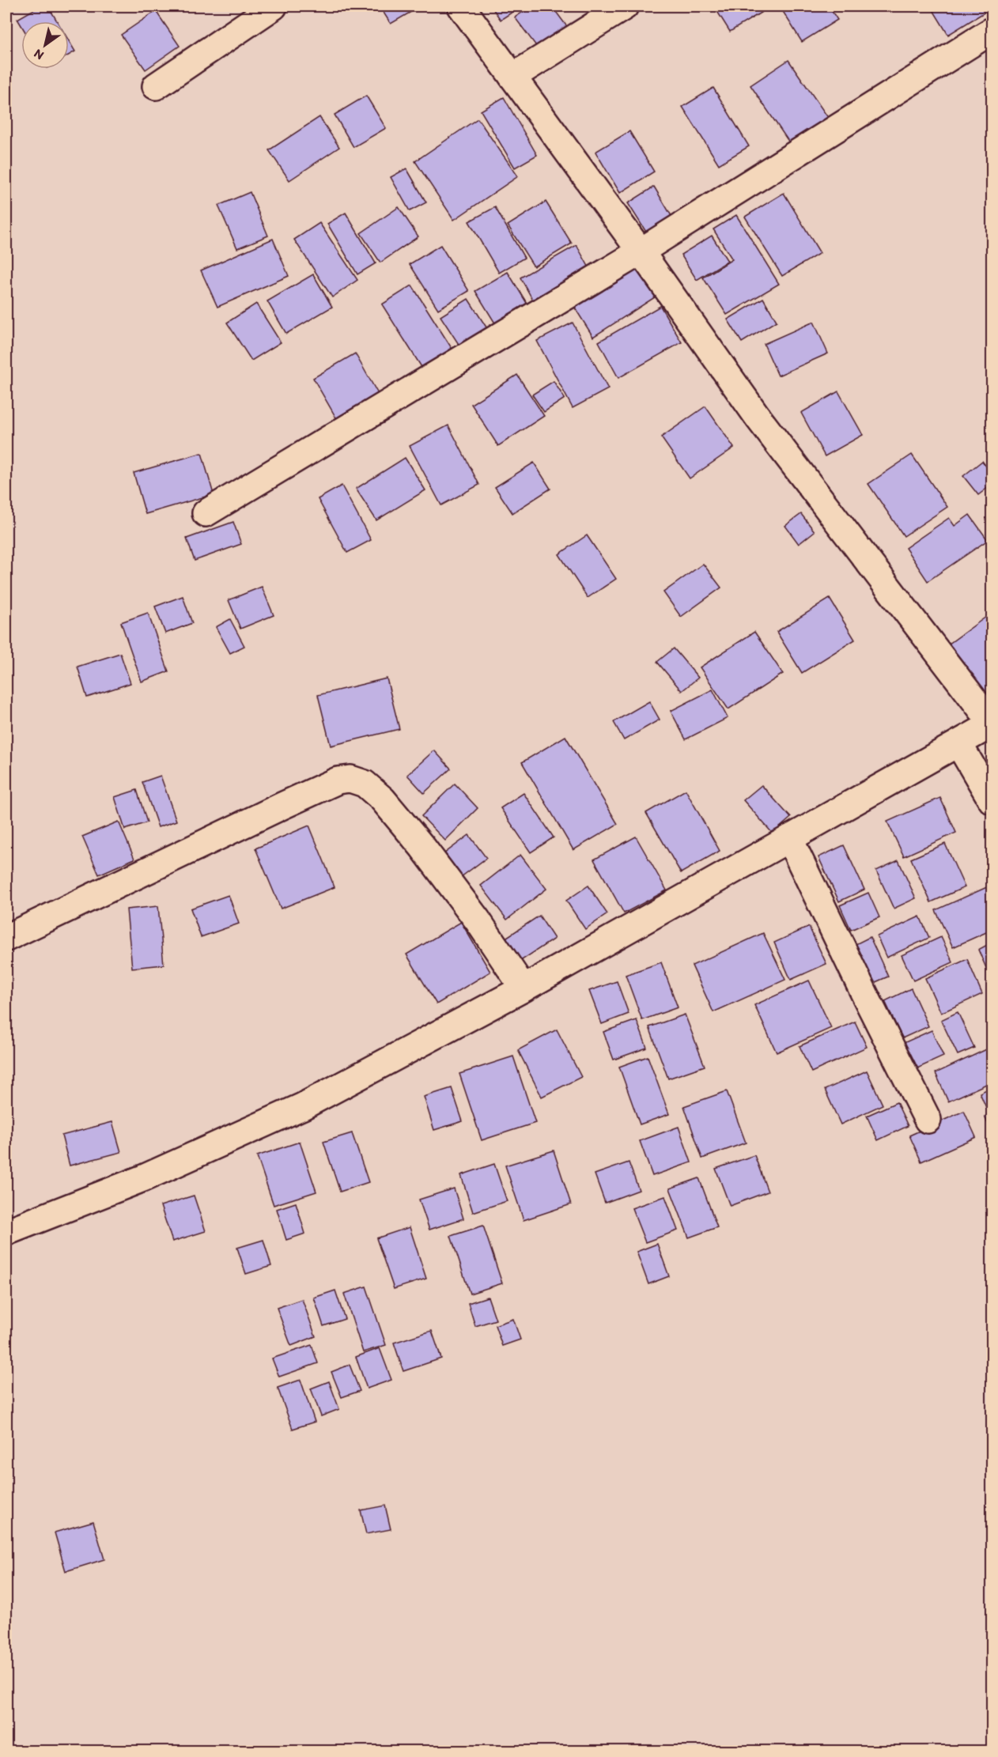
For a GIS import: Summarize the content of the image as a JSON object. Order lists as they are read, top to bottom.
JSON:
{
  "north": "bottom left"
}
